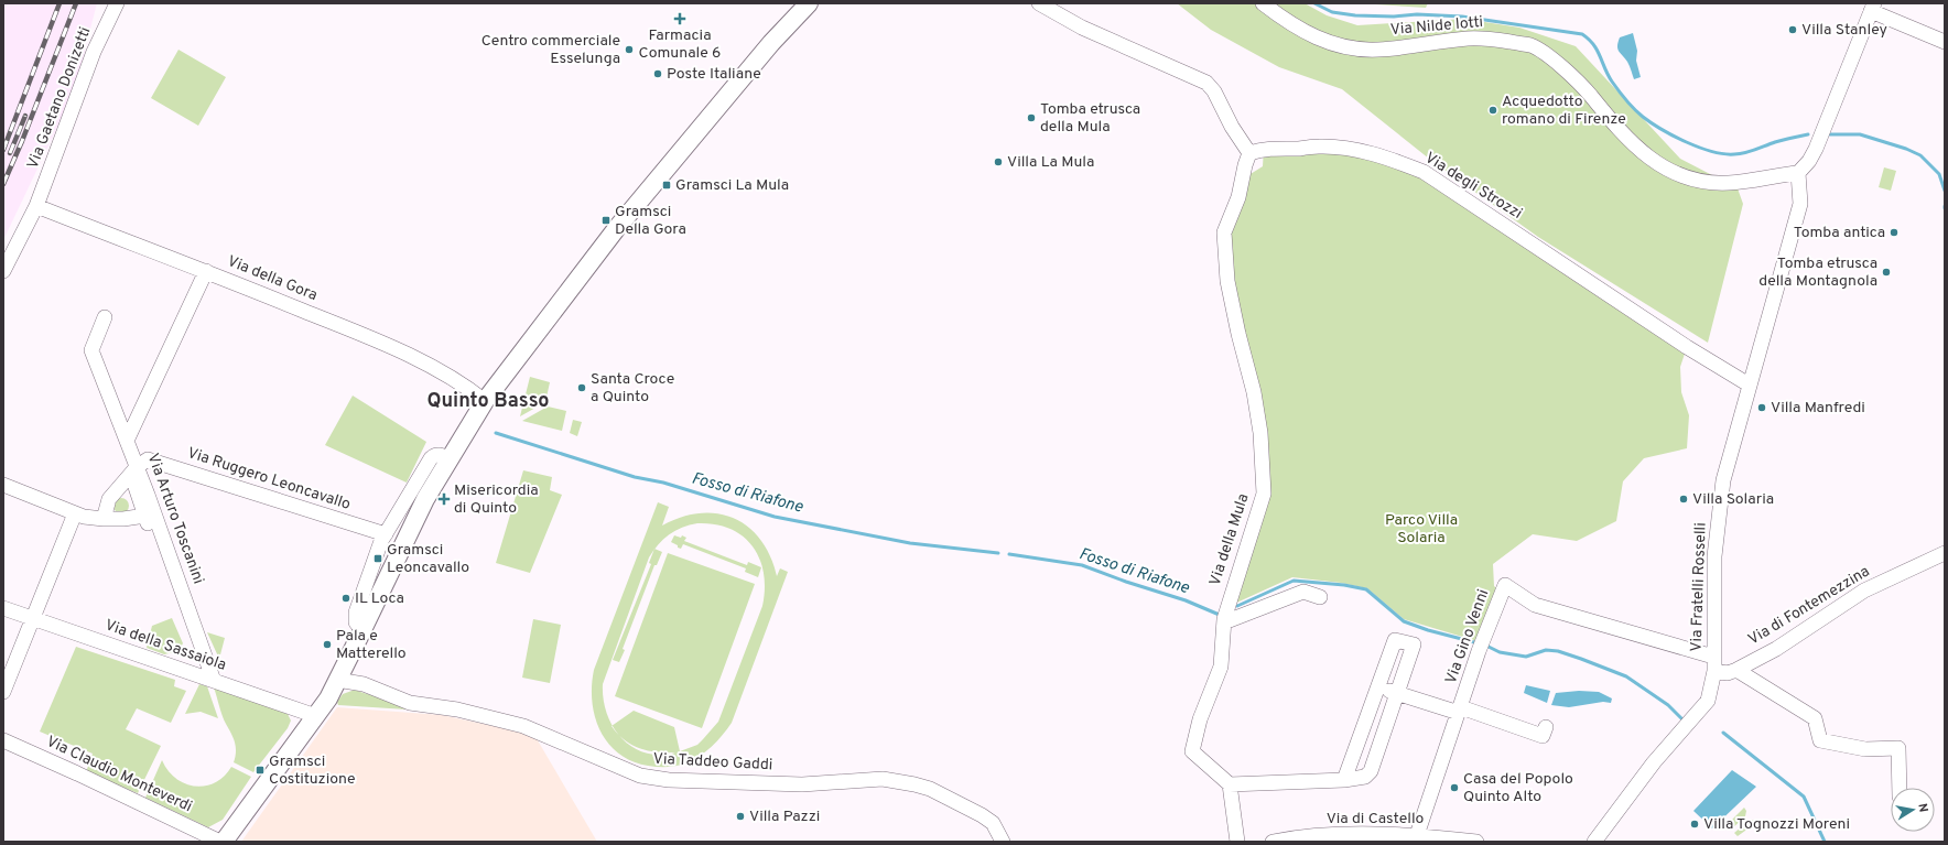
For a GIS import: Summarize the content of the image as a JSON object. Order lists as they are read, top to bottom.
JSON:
{
  "streets": {
    "street": [
      "Via Nilde Iotti",
      "Via Gaetano Donizetti",
      "Via degli Strozzi",
      "Via della Gora",
      "Via Ruggero Leoncavallo",
      "Via Arturo Toscanini",
      "Via della Mula",
      "Via Fratelli Rosselli",
      "Via di Fontemezzina",
      "Via Gino Venni",
      "Via della Sassaiola",
      "Via Taddeo Gaddi",
      "Via Claudio Monteverdi",
      "Via di Castello"
    ]
  },
  "crossings": [
    ["Via Nilde Iotti", "Via Fratelli Rosselli"],
    ["Via Gaetano Donizetti", "Via della Gora"],
    ["Via degli Strozzi", "Via della Mula"],
    ["Via degli Strozzi", "Via Fratelli Rosselli"],
    ["Via Ruggero Leoncavallo", "Via Arturo Toscanini"],
    ["Via Arturo Toscanini", "Via della Sassaiola"],
    ["Via Fratelli Rosselli", "Via di Fontemezzina"],
    ["Via Fratelli Rosselli", "Via Gino Venni"],
    ["Via di Fontemezzina", "Via Gino Venni"],
    ["Via Gino Venni", "Via di Castello"]
  ],
  "districts": ["Quinto Basso"],
  "water": ["Fosso di Riafone"],
  "parks": ["Parco Villa Solaria"],
  "places": {
    "health": ["Farmacia Comunale 6", "Misericordia di Quinto"],
    "other": [
      "Villa Stanley",
      "Centro commerciale Esselunga",
      "Poste Italiane",
      "Acquedotto romano di Firenze",
      "Tomba etrusca della Mula",
      "Villa La Mula",
      "Tomba antica",
      "Tomba etrusca della Montagnola",
      "Santa Croce a Quinto",
      "Villa Manfredi",
      "Villa Solaria",
      "IL Loca",
      "Pala e Matterello",
      "Casa del Popolo Quinto Alto",
      "Villa Pazzi",
      "Villa Tognozzi Moreni"
    ],
    "transit": [
      "Gramsci La Mula",
      "Gramsci Della Gora",
      "Gramsci Leoncavallo",
      "Gramsci Costituzione"
    ]
  },
  "north": "right"
}
